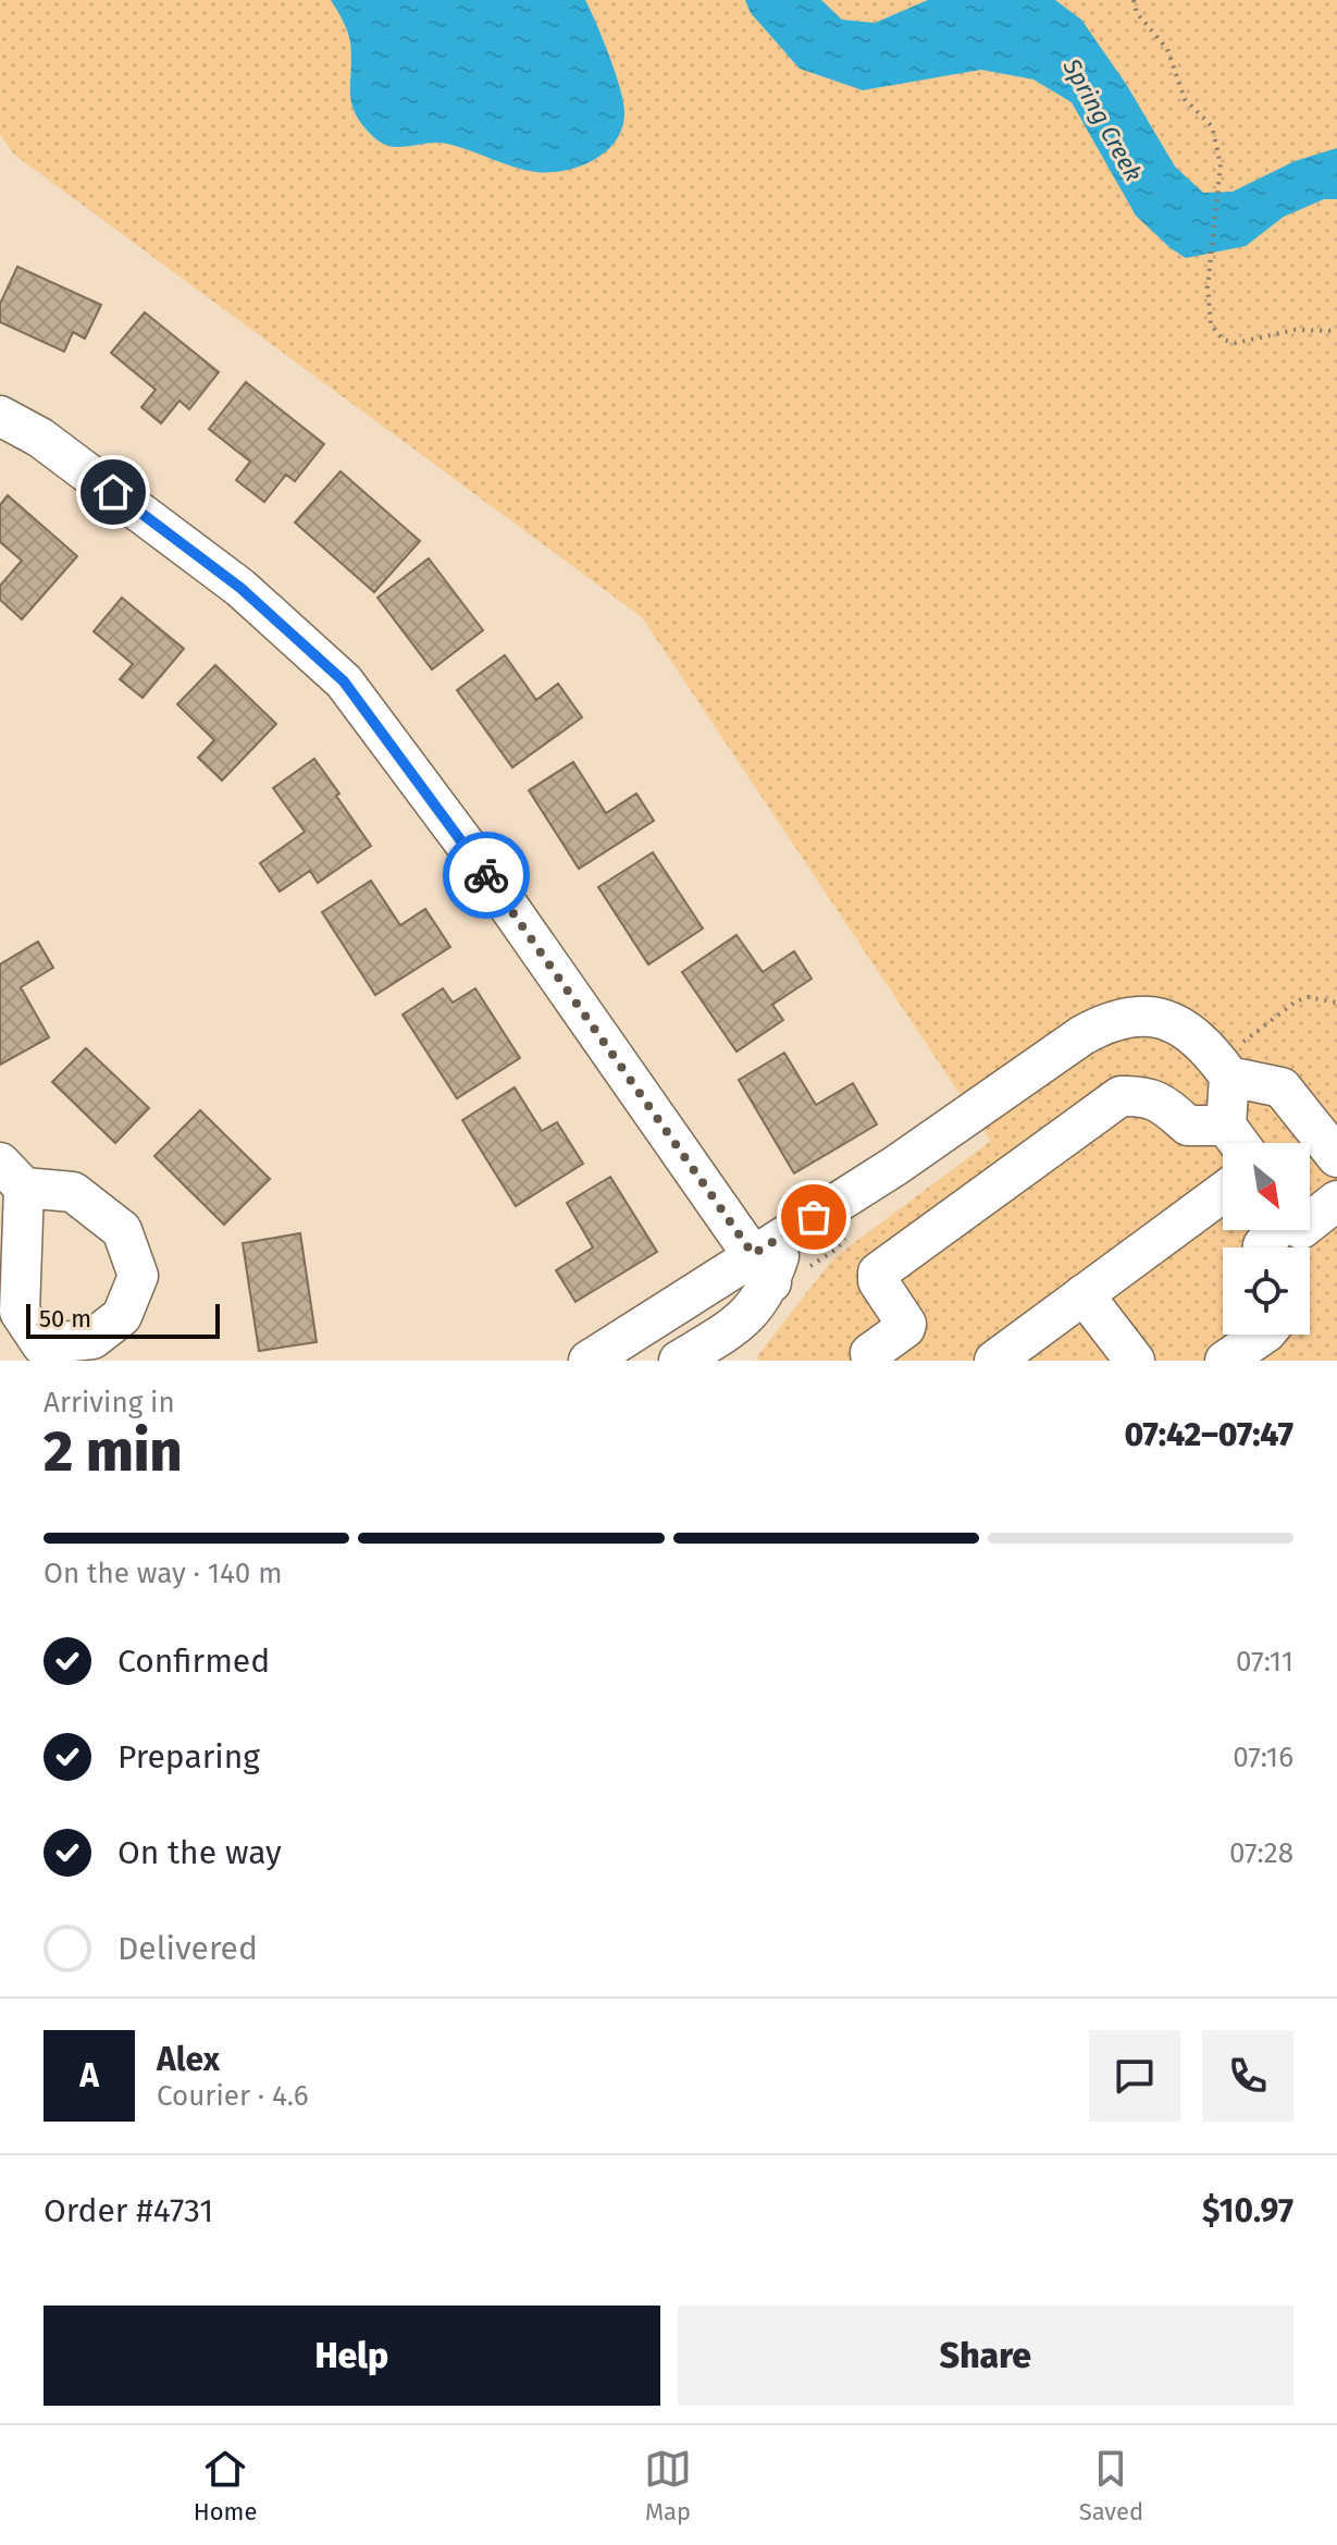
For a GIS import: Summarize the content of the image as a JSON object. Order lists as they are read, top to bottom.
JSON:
{
  "water": ["Spring Creek"],
  "scale_bar": "50 m",
  "north": "bottom right",
  "page": {
    "scale": "50 m",
    "heading": ["2 min", "Arriving in", "07:42–07:47"],
    "panel": [
      "Alex",
      "Courier · 4.6",
      "Order #4731",
      "$10.97"
    ],
    "bar": "On the way · 140 m",
    "list": [
      ["Confirmed", "07:11"],
      ["Preparing", "07:16"],
      ["On the way", "07:28"],
      "Delivered"
    ],
    "round": "A",
    "buttons": ["Help", "Share"],
    "tabs": ["Home", "Map", "Saved"]
  }
}
